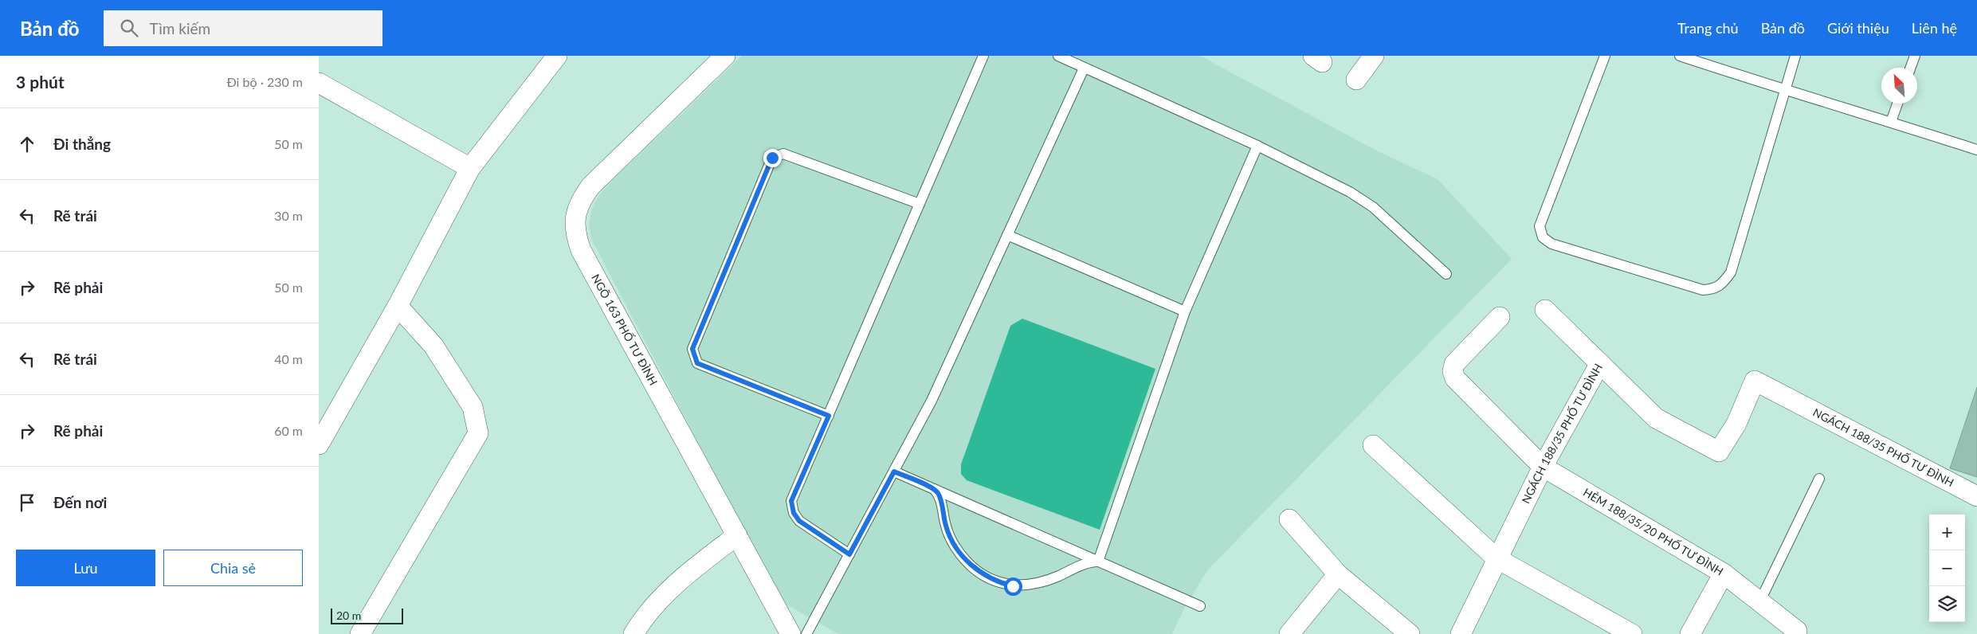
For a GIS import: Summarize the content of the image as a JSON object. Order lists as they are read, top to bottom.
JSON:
{
  "streets": {
    "street": ["NGÕ 163 PHỐ TƯ ĐÌNH", "NGÁCH 188/35 PHỐ TƯ ĐÌNH", "HẺM 188/35/20 PHỐ TƯ ĐÌNH"]
  },
  "crossings": [
    ["NGÁCH 188/35 PHỐ TƯ ĐÌNH", "HẺM 188/35/20 PHỐ TƯ ĐÌNH"]
  ],
  "scale_bar": "20 m",
  "north": "top left",
  "page": {
    "header": "Bản đồ",
    "search": "Tìm kiếm",
    "nav": [
      "Trang chủ",
      "Bản đồ",
      "Giới thiệu",
      "Liên hệ"
    ],
    "heading": ["3 phút", "Đi bộ · 230 m"],
    "list": [
      ["Đi thẳng", "50 m"],
      ["Rẽ trái", "30 m"],
      ["Rẽ phải", "50 m"],
      ["Rẽ trái", "40 m"],
      ["Rẽ phải", "60 m"],
      "Đến nơi"
    ],
    "map_buttons": ["+", "−"],
    "buttons": ["Lưu", "Chia sẻ"],
    "scale": "20 m"
  }
}
